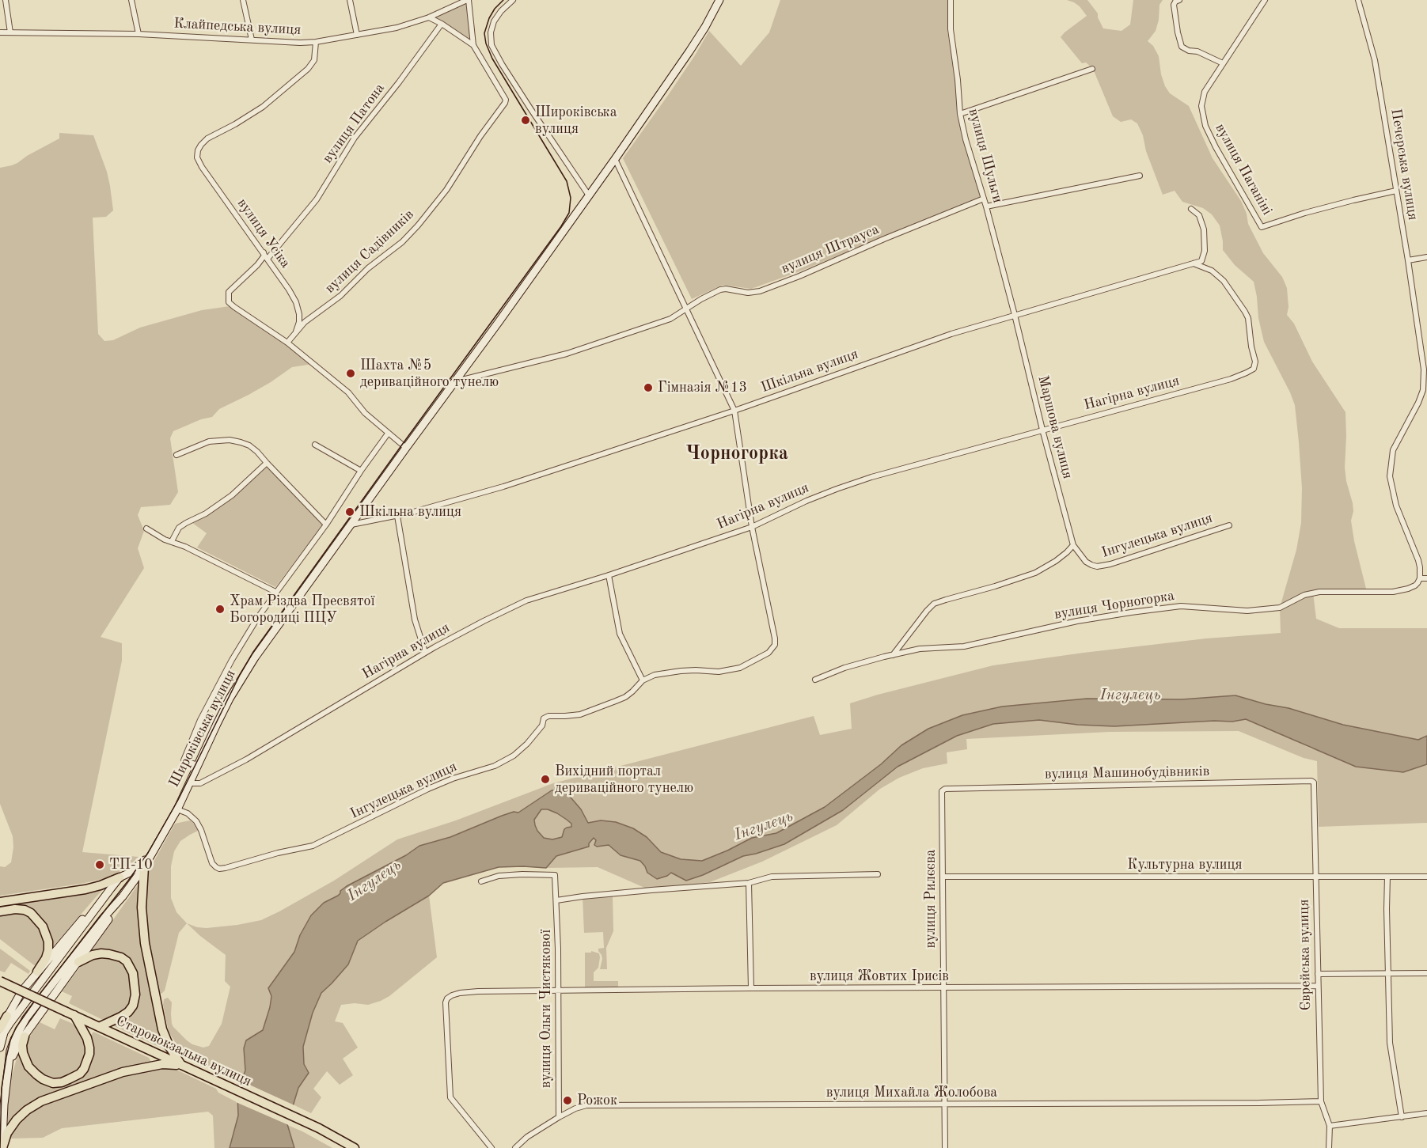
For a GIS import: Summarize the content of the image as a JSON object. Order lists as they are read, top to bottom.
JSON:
{
  "streets": {
    "main road": ["Широківська вулиця", "Старовокзальна вулиця"],
    "street": [
      "Клайпедська вулиця",
      "вулиця Патона",
      "вулиця Шульги",
      "Печерська вулиця",
      "вулиця Паганіні",
      "вулиця Усіка",
      "вулиця Штрауса",
      "вулиця Садівників",
      "Шкільна вулиця",
      "Нагірна вулиця",
      "Маршова вулиця",
      "Інгулецька вулиця",
      "вулиця Чорногорка",
      "вулиця Машинобудівників",
      "Культурна вулиця",
      "вулиця Рилєєва",
      "Єврейська вулиця",
      "вулиця Жовтих Ірисів",
      "вулиця Ольги Чистякової",
      "вулиця Михайла Жолобова"
    ]
  },
  "crossings": [
    ["Клайпедська вулиця", "вулиця Усіка"],
    ["вулиця Патона", "вулиця Усіка"],
    ["вулиця Шульги", "вулиця Штрауса"],
    ["вулиця Шульги", "Шкільна вулиця"],
    ["вулиця Шульги", "Маршова вулиця"],
    ["Печерська вулиця", "вулиця Паганіні"],
    ["Печерська вулиця", "вулиця Чорногорка"],
    ["вулиця Усіка", "вулиця Садівників"],
    ["вулиця Штрауса", "Широківська вулиця"],
    ["Шкільна вулиця", "Нагірна вулиця"],
    ["Шкільна вулиця", "Маршова вулиця"],
    ["Шкільна вулиця", "Широківська вулиця"],
    ["Нагірна вулиця", "Маршова вулиця"],
    ["Нагірна вулиця", "Інгулецька вулиця"],
    ["Нагірна вулиця", "Широківська вулиця"],
    ["Маршова вулиця", "Інгулецька вулиця"],
    ["Інгулецька вулиця", "Широківська вулиця"],
    ["вулиця Машинобудівників", "вулиця Рилєєва"],
    ["вулиця Машинобудівників", "Єврейська вулиця"],
    ["Культурна вулиця", "вулиця Рилєєва"],
    ["Культурна вулиця", "Єврейська вулиця"],
    ["вулиця Рилєєва", "вулиця Жовтих Ірисів"],
    ["вулиця Рилєєва", "вулиця Михайла Жолобова"],
    ["Єврейська вулиця", "вулиця Жовтих Ірисів"],
    ["Єврейська вулиця", "вулиця Михайла Жолобова"],
    ["вулиця Жовтих Ірисів", "вулиця Ольги Чистякової"],
    ["вулиця Ольги Чистякової", "вулиця Михайла Жолобова"]
  ],
  "districts": ["Чорногорка"],
  "water": ["Інгулець"],
  "places": [
    "Широківська вулиця",
    "Шахта №5 дериваційного тунелю",
    "Гімназія №13",
    "Шкільна вулиця",
    "Храм Різдва Пресвятої Богородиці ПЦУ",
    "Вихідний портал дериваційного тунелю",
    "ТП-10",
    "Рожок"
  ]
}
